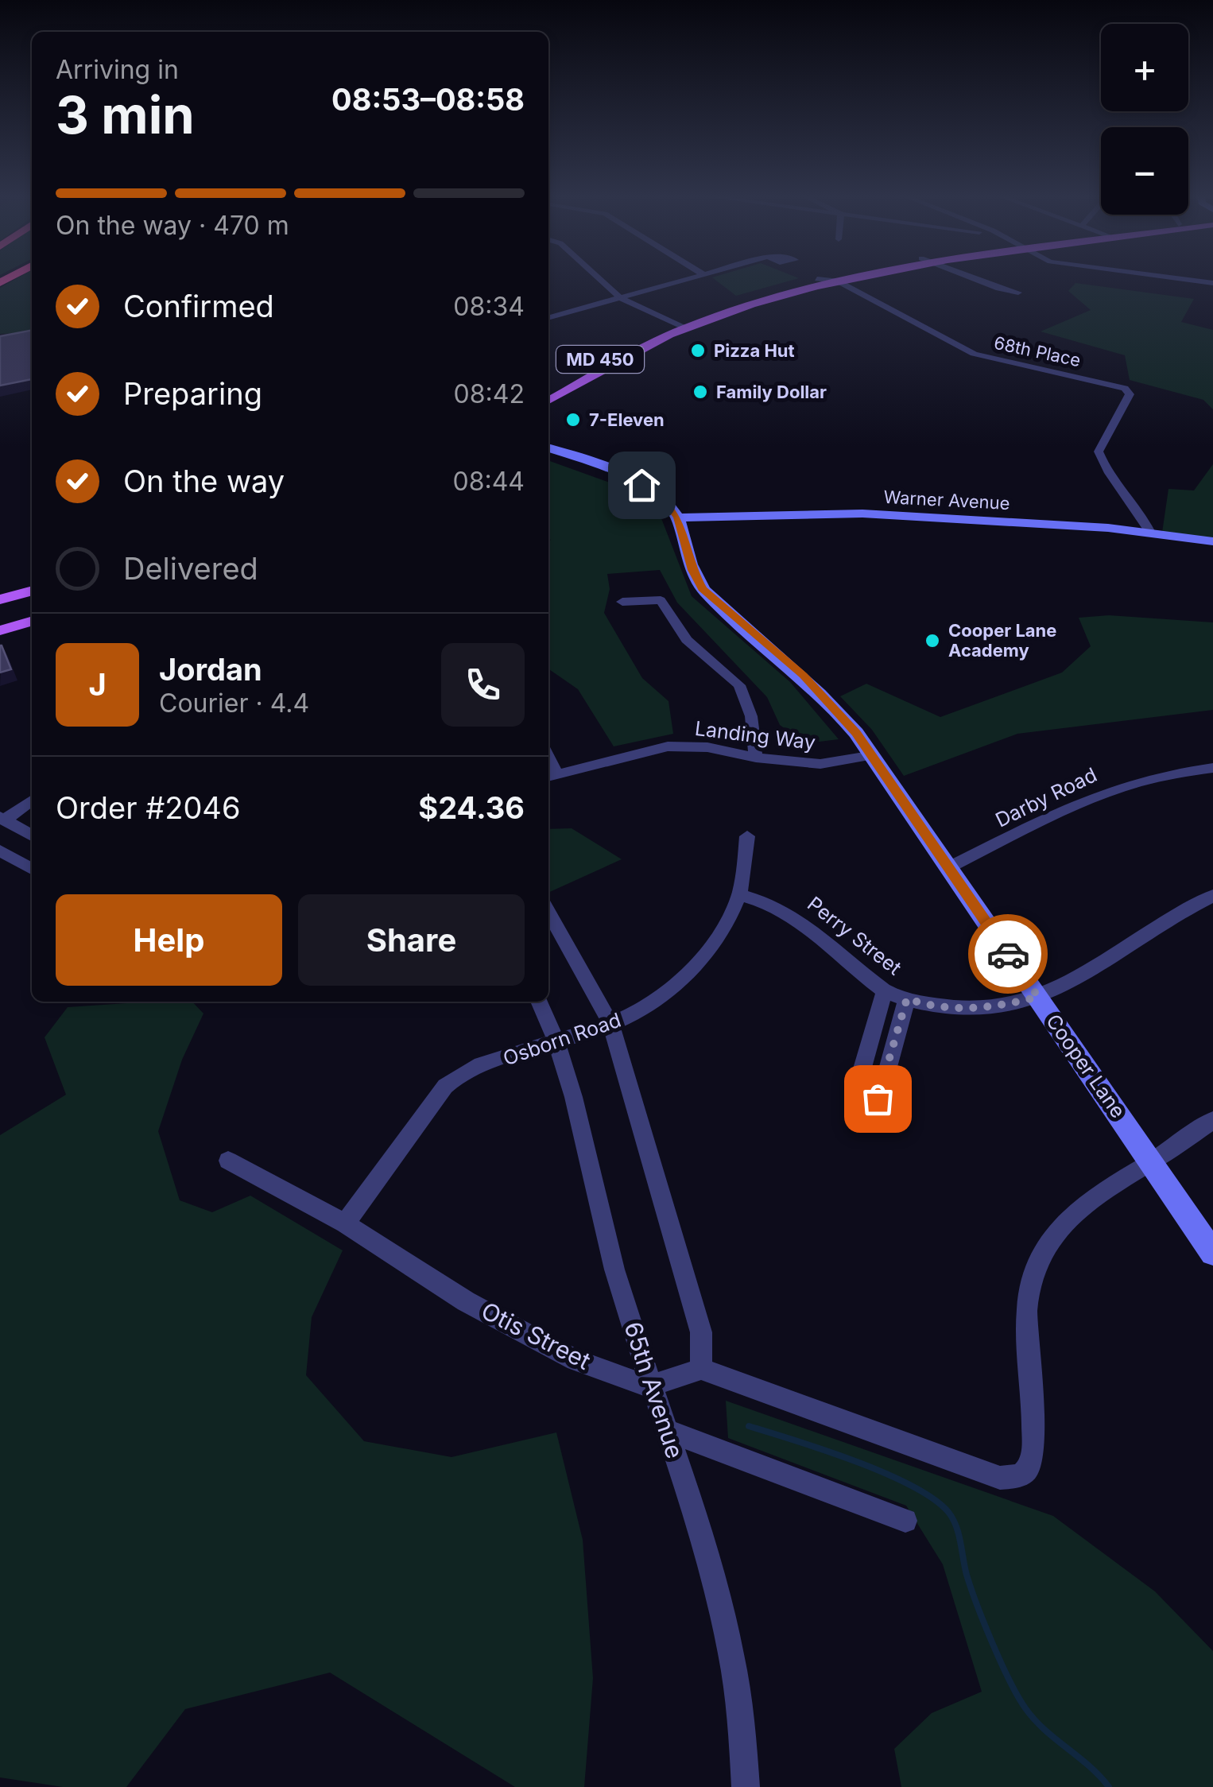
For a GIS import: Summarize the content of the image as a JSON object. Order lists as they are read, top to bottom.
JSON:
{
  "streets": {
    "main road": ["MD 450"],
    "street": [
      "68th Place",
      "Warner Avenue",
      "Landing Way",
      "Darby Road",
      "Perry Street",
      "Osborn Road",
      "Cooper Lane",
      "Otis Street",
      "65th Avenue"
    ]
  },
  "crossings": [
    ["68th Place", "MD 450"],
    ["68th Place", "Warner Avenue"],
    ["Warner Avenue", "Cooper Lane"],
    ["Landing Way", "Cooper Lane"],
    ["Darby Road", "Cooper Lane"],
    ["Perry Street", "Osborn Road"],
    ["Perry Street", "Cooper Lane"],
    ["Osborn Road", "Otis Street"],
    ["Osborn Road", "65th Avenue"],
    ["Otis Street", "65th Avenue"]
  ],
  "places": [
    "Pizza Hut",
    "Family Dollar",
    "7-Eleven",
    "Cooper Lane Academy"
  ],
  "page": {
    "map_buttons": ["+", "−"],
    "heading": ["3 min", "Arriving in", "08:53–08:58"],
    "panel": [
      "Jordan",
      "Courier · 4.4",
      "Order #2046",
      "$24.36"
    ],
    "bar": "On the way · 470 m",
    "list": [
      ["Confirmed", "08:34"],
      ["Preparing", "08:42"],
      ["On the way", "08:44"],
      "Delivered"
    ],
    "round": "J",
    "buttons": ["Help", "Share"]
  }
}
